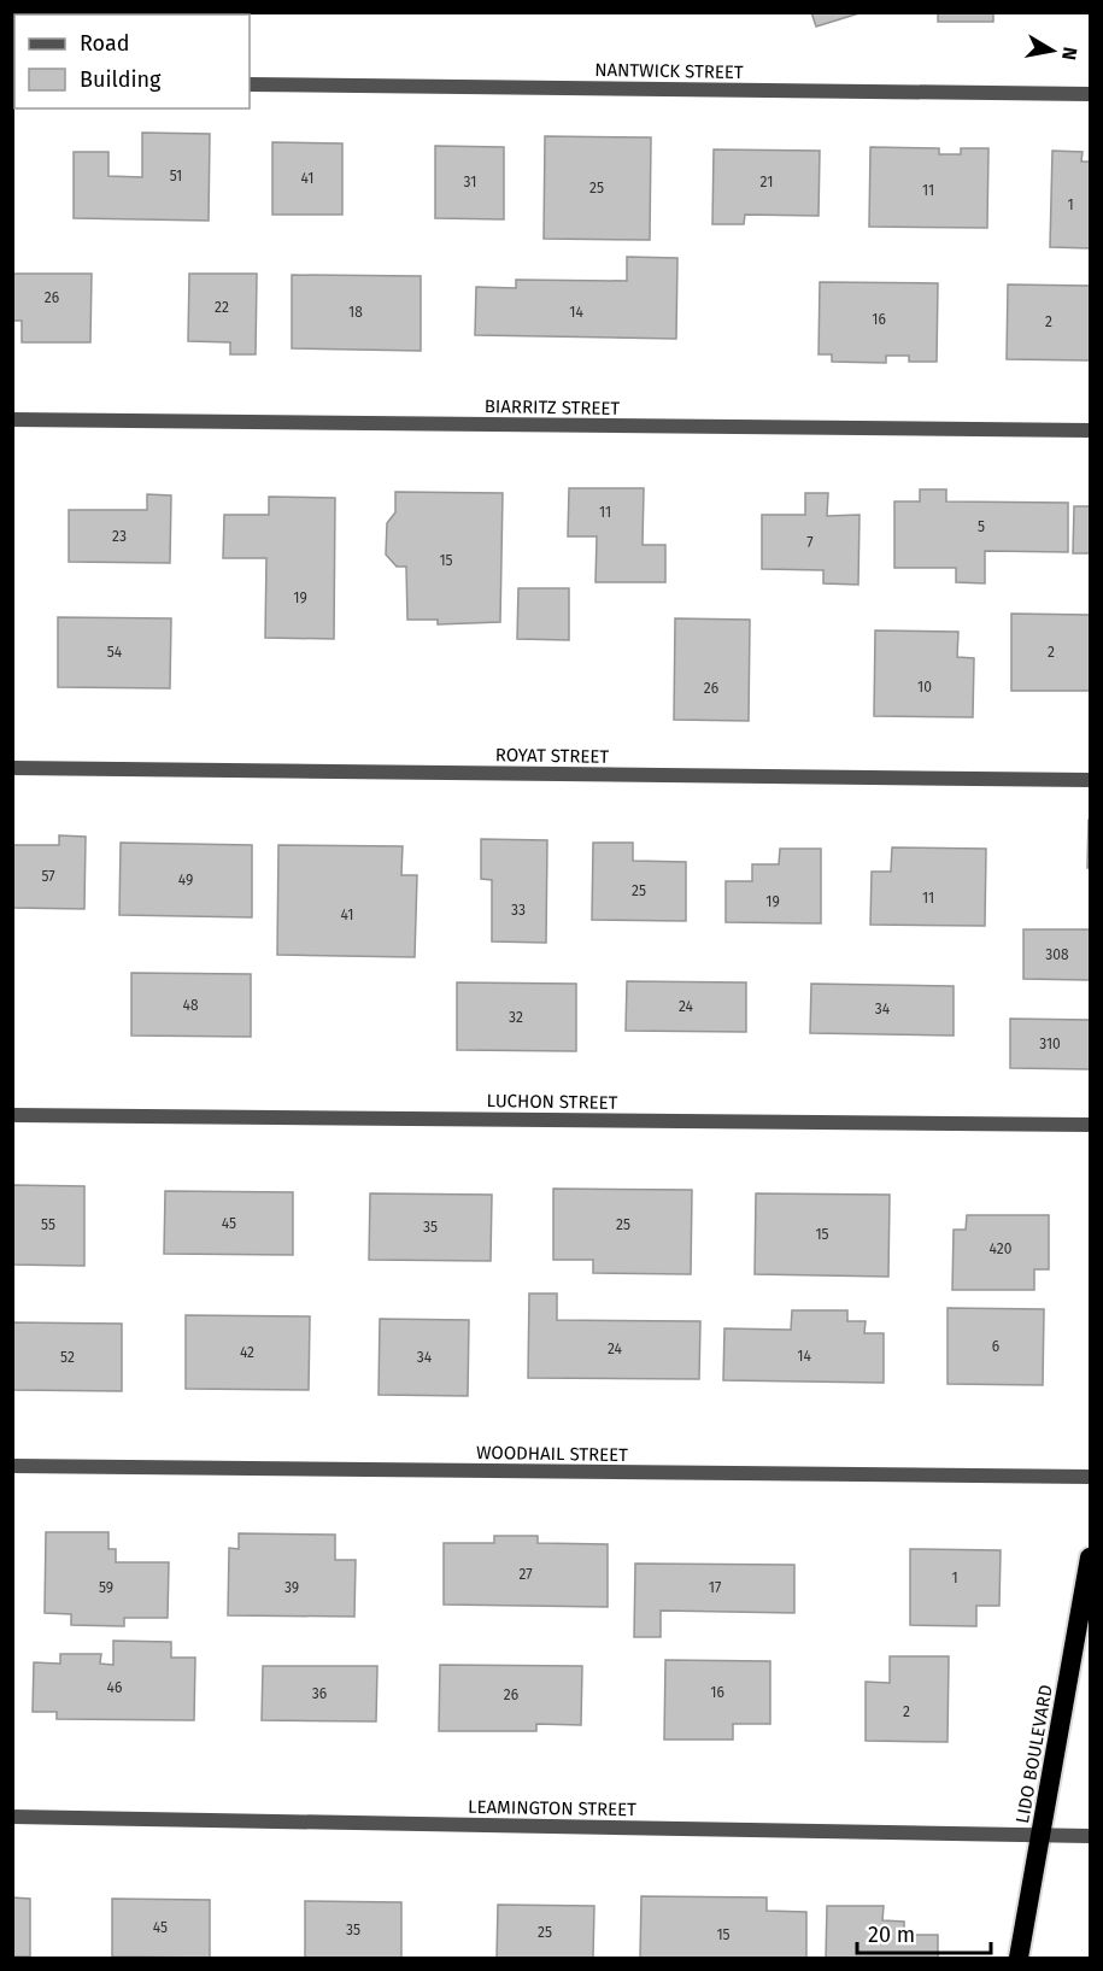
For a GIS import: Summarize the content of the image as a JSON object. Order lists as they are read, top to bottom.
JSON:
{
  "streets": {
    "highway": ["LIDO BOULEVARD"],
    "street": [
      "NANTWICK STREET",
      "BIARRITZ STREET",
      "ROYAT STREET",
      "LUCHON STREET",
      "WOODHAIL STREET",
      "LEAMINGTON STREET"
    ]
  },
  "crossings": [
    ["LIDO BOULEVARD", "LEAMINGTON STREET"]
  ],
  "house_numbers": [
    "51",
    "41",
    "31",
    "21",
    "25",
    "11",
    "1",
    "26",
    "22",
    "18",
    "14",
    "16",
    "2",
    "11",
    "5",
    "23",
    "7",
    "15",
    "19",
    "54",
    "2",
    "10",
    "26",
    "57",
    "49",
    "25",
    "11",
    "19",
    "33",
    "41",
    "308",
    "48",
    "24",
    "34",
    "32",
    "310",
    "45",
    "55",
    "25",
    "35",
    "15",
    "420",
    "6",
    "24",
    "42",
    "14",
    "52",
    "34",
    "27",
    "1",
    "59",
    "39",
    "17",
    "46",
    "16",
    "36",
    "26",
    "2",
    "45",
    "35",
    "25",
    "15"
  ],
  "legend": ["Road", "Building"],
  "scale_bar": "20 m",
  "north": "right"
}
